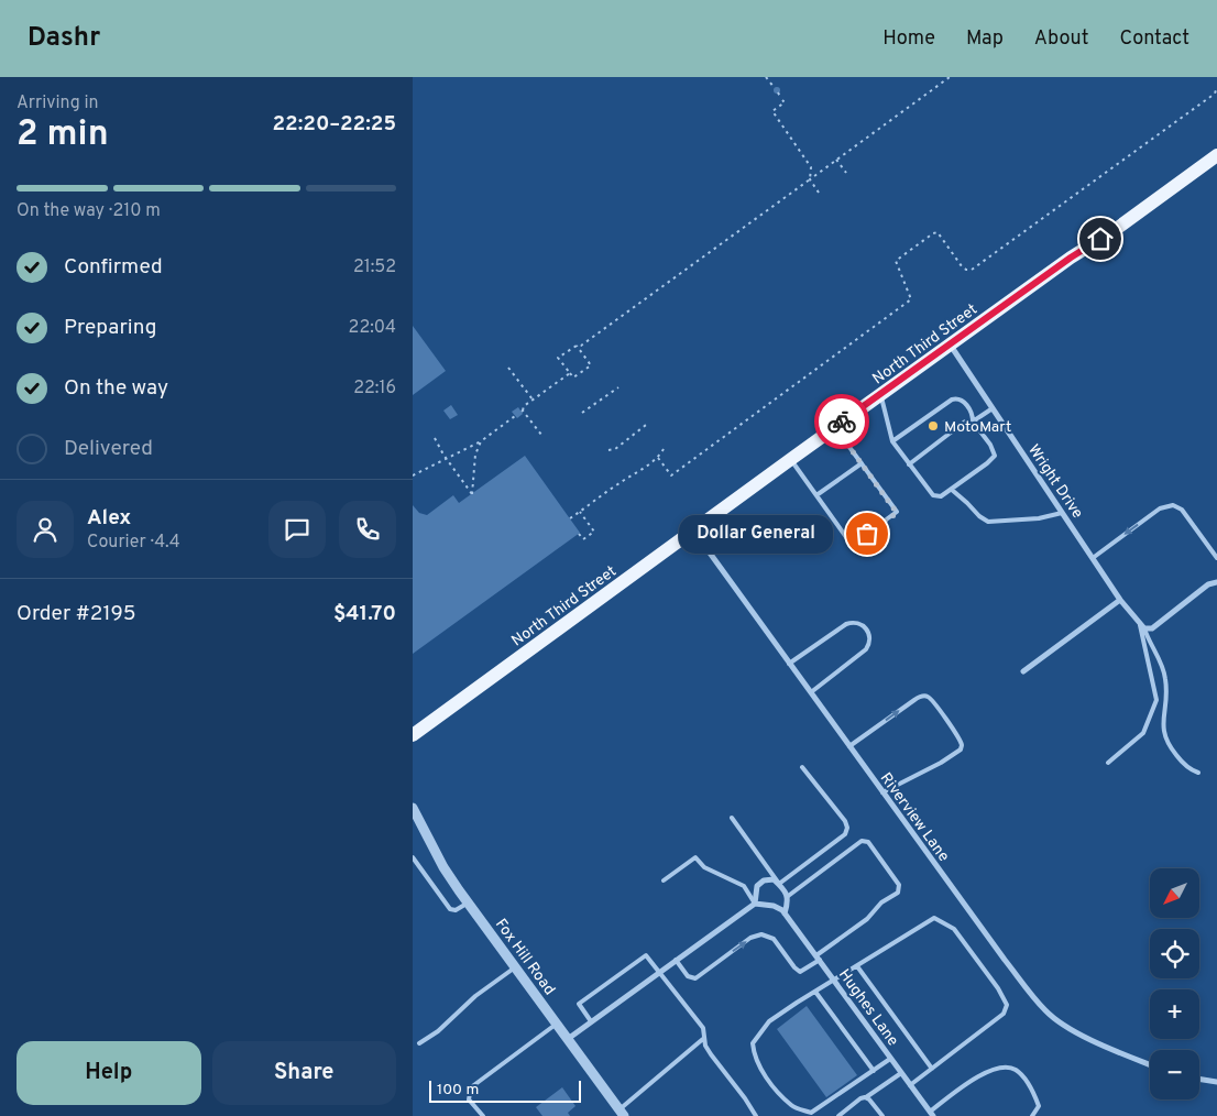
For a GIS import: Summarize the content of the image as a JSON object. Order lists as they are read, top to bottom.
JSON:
{
  "streets": {
    "main road": ["North Third Street"],
    "street": [
      "Wright Drive",
      "Riverview Lane",
      "Fox Hill Road",
      "Hughes Lane"
    ]
  },
  "crossings": [
    ["North Third Street", "Wright Drive"],
    ["North Third Street", "Riverview Lane"]
  ],
  "places": ["MotoMart", "Dollar General"],
  "scale_bar": "100 m",
  "north": "bottom left",
  "page": {
    "header": "Dashr",
    "nav": [
      "Home",
      "Map",
      "About",
      "Contact"
    ],
    "heading": ["2 min", "Arriving in", "22:20–22:25"],
    "panel": [
      "Alex",
      "Courier · 4.4",
      "Order #2195",
      "$41.70"
    ],
    "bar": "On the way · 210 m",
    "list": [
      ["Confirmed", "21:52"],
      ["Preparing", "22:04"],
      ["On the way", "22:16"],
      "Delivered"
    ],
    "bubble": "Dollar General",
    "map_buttons": ["+", "−"],
    "buttons": ["Help", "Share"],
    "scale": "100 m"
  }
}
